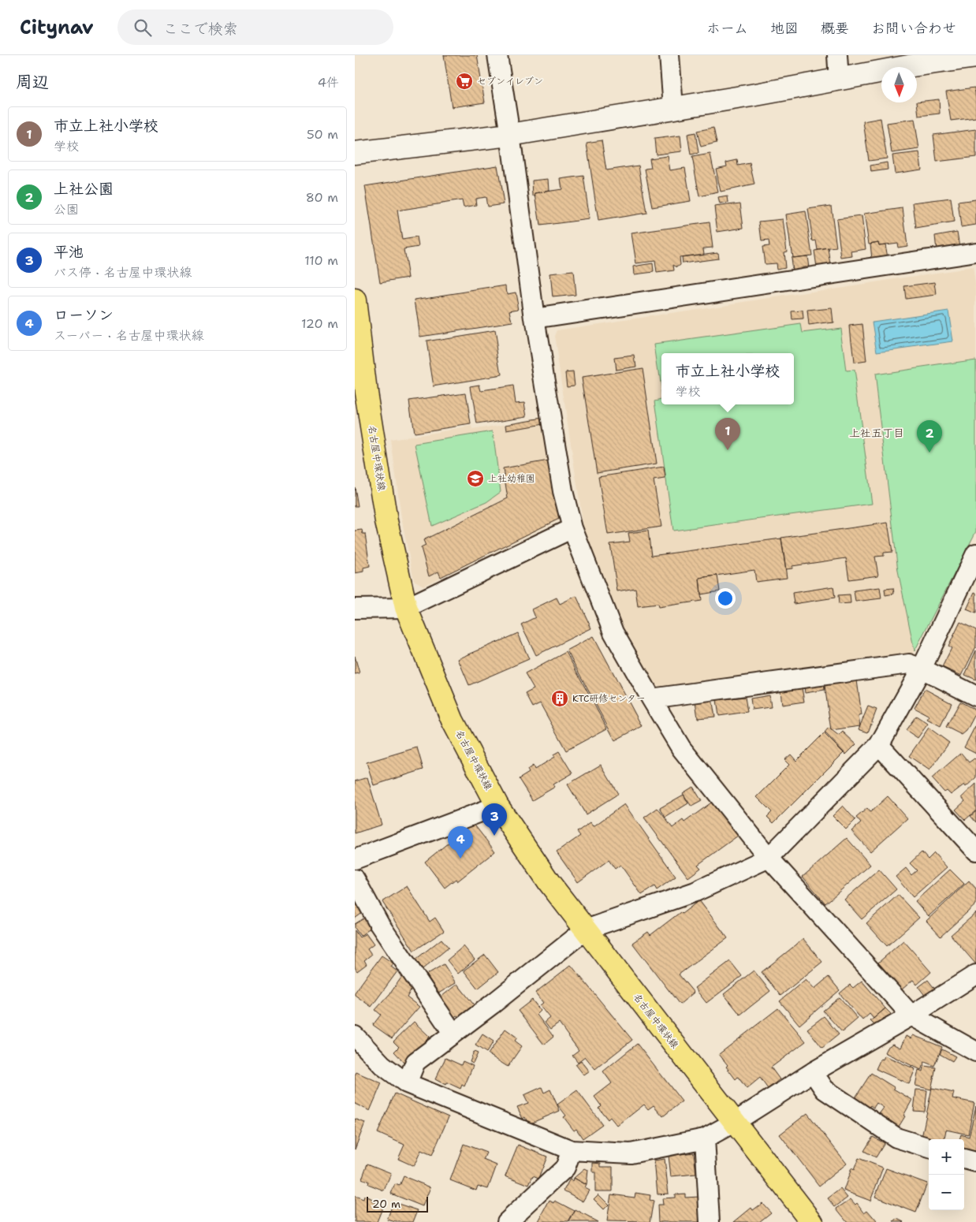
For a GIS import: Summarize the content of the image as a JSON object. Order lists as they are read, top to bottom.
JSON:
{
  "streets": {
    "main road": ["名古屋中環状線"]
  },
  "districts": ["上社五丁目"],
  "places": {
    "supermarket": ["セブンイレブン"],
    "school or university": ["上社幼稚園"],
    "building": ["KTC研修センター"]
  },
  "scale_bar": "20 m",
  "north": "bottom",
  "page": {
    "header": "Citynav",
    "search": "ここで検索",
    "nav": [
      "ホーム",
      "地図",
      "概要",
      "お問い合わせ"
    ],
    "heading": ["周辺", "4件"],
    "list": [
      {
        "mark": "1",
        "name": "市立上社小学校",
        "note": "学校",
        "value": "50 m"
      },
      {
        "mark": "2",
        "name": "上社公園",
        "note": "公園",
        "value": "80 m"
      },
      {
        "mark": "3",
        "name": "平池",
        "note": "バス停 · 名古屋中環状線",
        "value": "110 m"
      },
      {
        "mark": "4",
        "name": "ローソン",
        "note": "スーパー · 名古屋中環状線",
        "value": "120 m"
      }
    ],
    "popup": ["市立上社小学校", "学校"],
    "pins": [
      "1",
      "2",
      "3",
      "4"
    ],
    "map_buttons": ["+", "−"],
    "scale": "20 m"
  }
}
